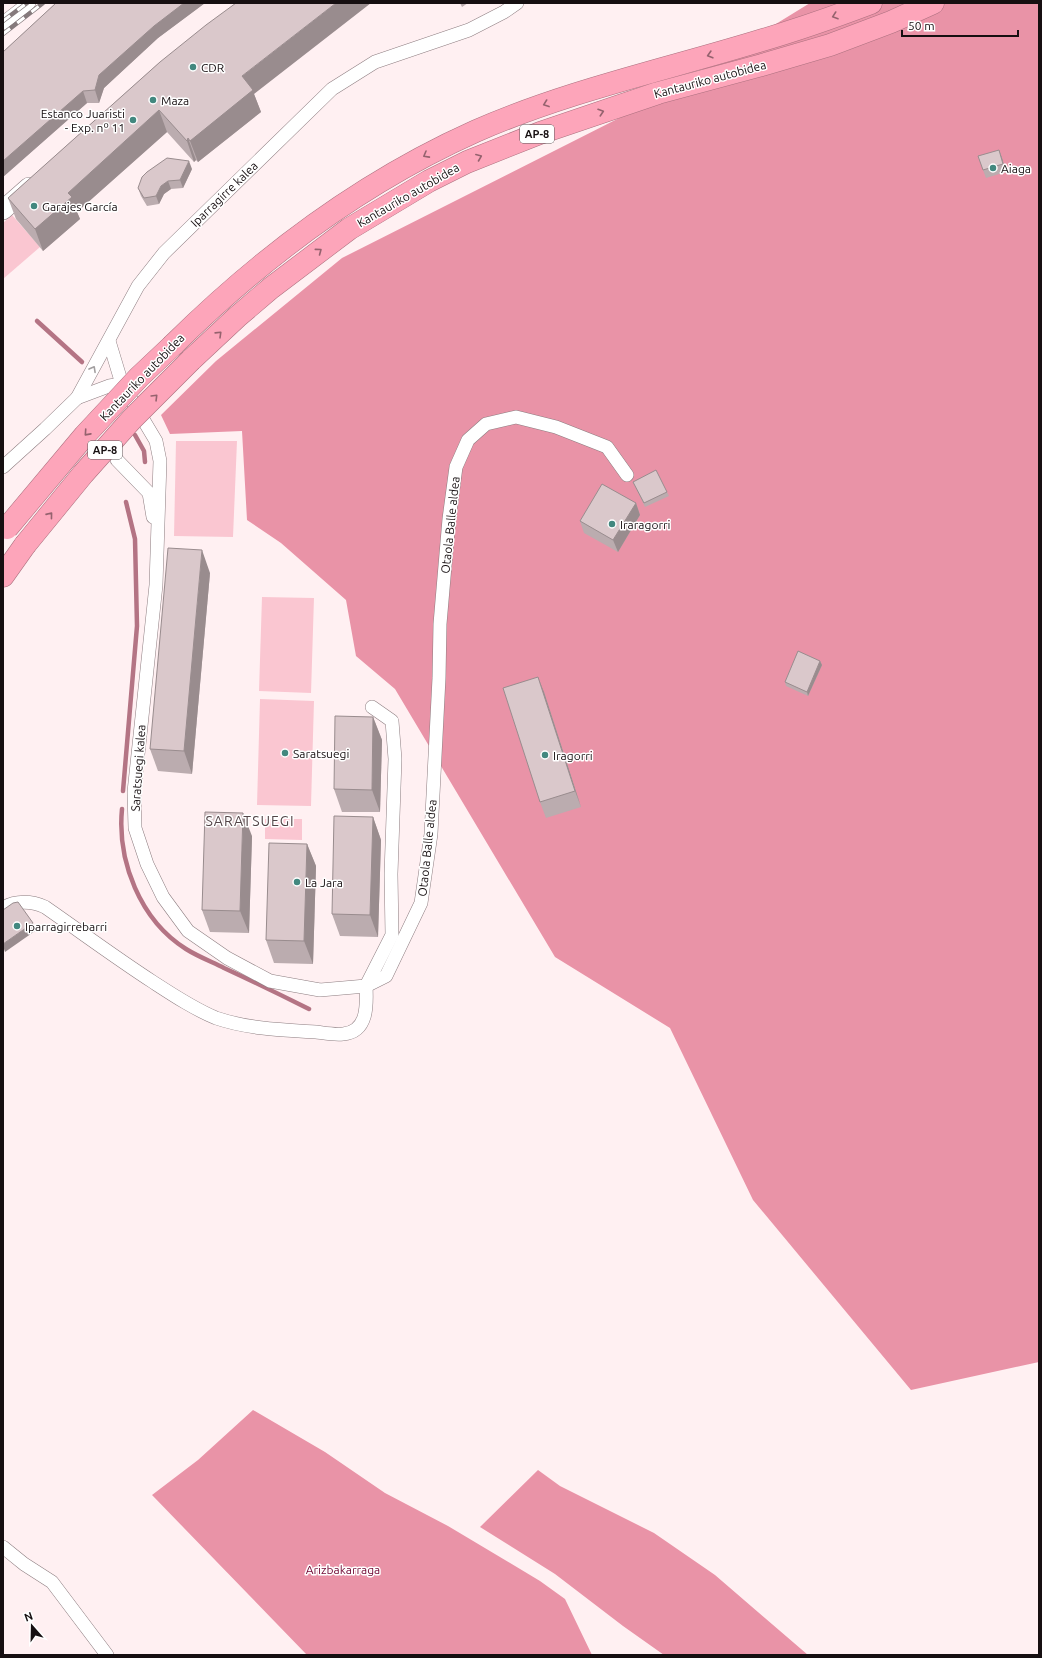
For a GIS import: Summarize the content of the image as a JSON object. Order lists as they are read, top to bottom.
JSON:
{
  "streets": {
    "highway": ["Kantauriko autobidea", "AP-8"],
    "street": ["Iparragirre kalea", "Otaola Balle aldea", "Saratsuegi kalea"]
  },
  "crossings": [
    ["Iparragirre kalea", "Saratsuegi kalea"],
    ["Otaola Balle aldea", "Saratsuegi kalea"]
  ],
  "districts": ["SARATSUEGI"],
  "parks": ["Arizbakarraga"],
  "places": [
    "CDR",
    "Maza",
    "Estanco Juaristi - Exp. nº 11",
    "Aiaga",
    "Garajes García",
    "Iraragorri",
    "Saratsuegi",
    "Iragorri",
    "La Jara",
    "Iparragirrebarri"
  ],
  "scale_bar": "50 m",
  "north": "top"
}
